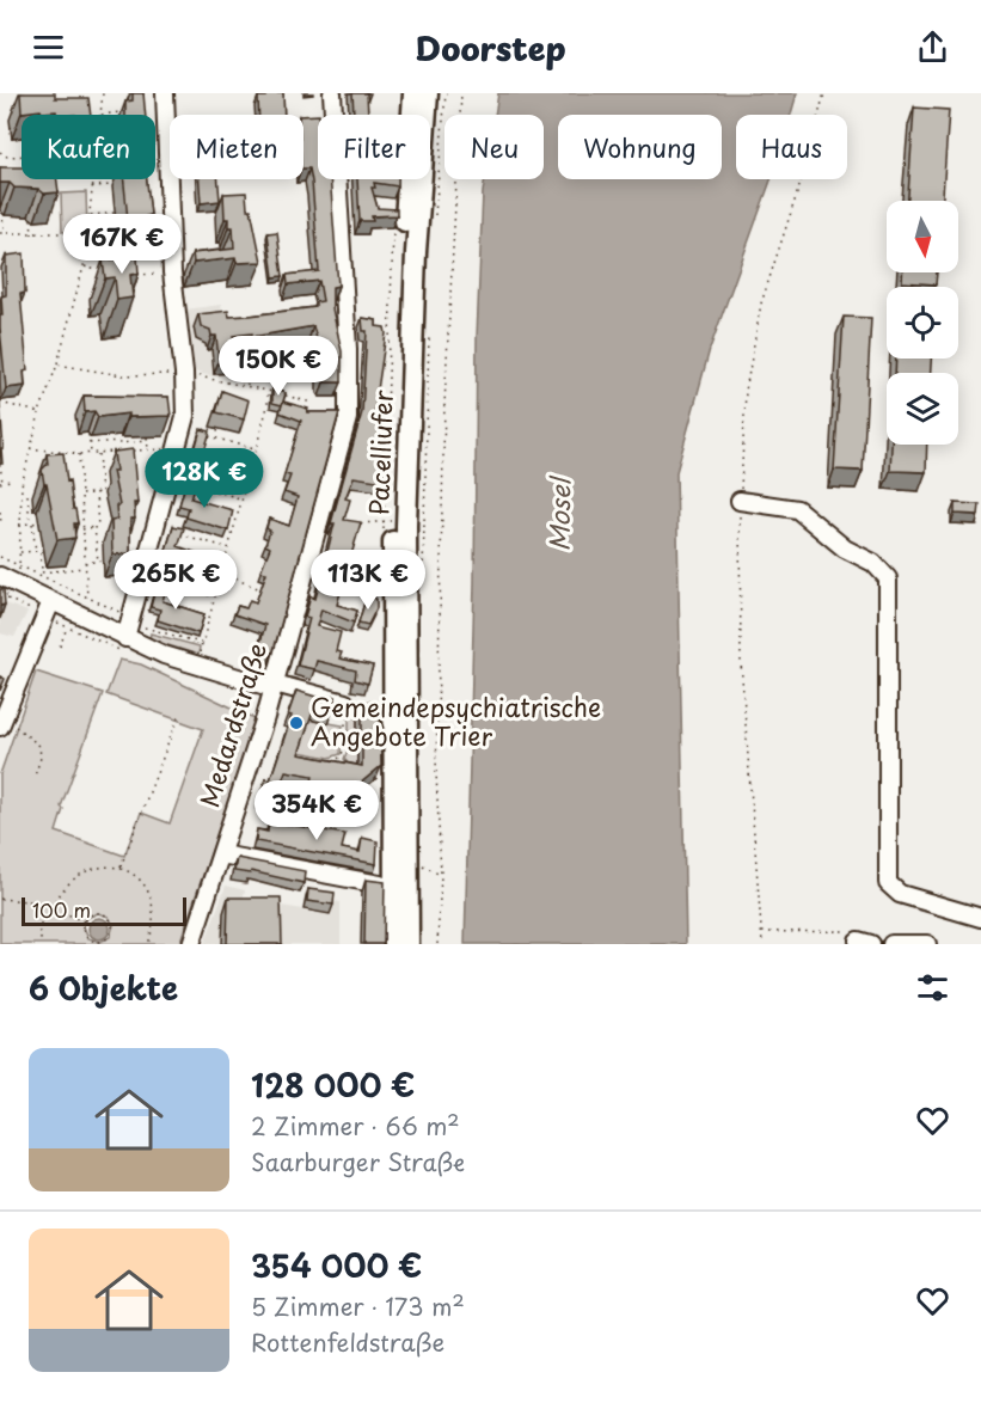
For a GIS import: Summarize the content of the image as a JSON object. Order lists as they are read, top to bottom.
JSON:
{
  "streets": {
    "main road": ["Pacelliufer"],
    "street": ["Medardstraße"]
  },
  "water": ["Mosel"],
  "places": ["Gemeindepsychiatrische Angebote Trier"],
  "scale_bar": "100 m",
  "north": "bottom",
  "page": {
    "header": "Doorstep",
    "chip": [
      "Kaufen",
      "Mieten",
      "Filter",
      "Neu",
      "Wohnung",
      "Haus"
    ],
    "price": [
      "167K €",
      "150K €",
      "128K €",
      "265K €",
      "113K €",
      "354K €"
    ],
    "scale": "100 m",
    "heading": "6 Objekte",
    "list": [
      {
        "name": "128 000 €",
        "note": "2 Zimmer · 66 m² · Saarburger Straße"
      },
      {
        "name": "354 000 €",
        "note": "5 Zimmer · 173 m² · Rottenfeldstraße"
      }
    ]
  }
}
